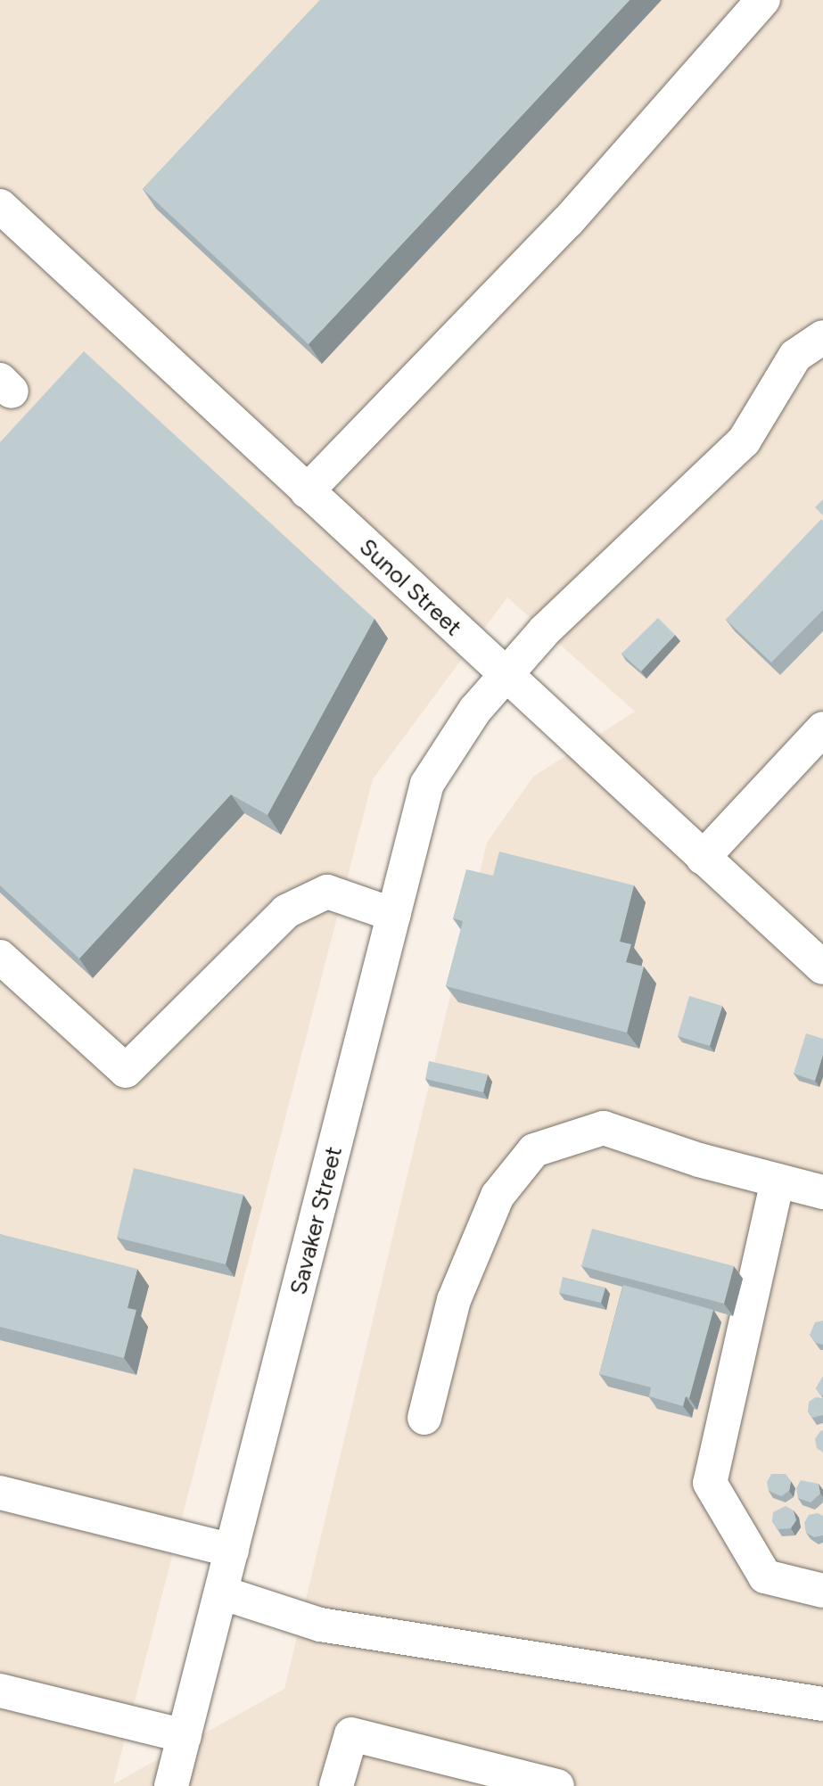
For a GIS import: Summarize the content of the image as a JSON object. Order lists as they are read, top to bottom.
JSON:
{
  "streets": {
    "street": ["Sunol Street", "Savaker Street"]
  },
  "crossings": [
    ["Sunol Street", "Savaker Street"]
  ]
}
